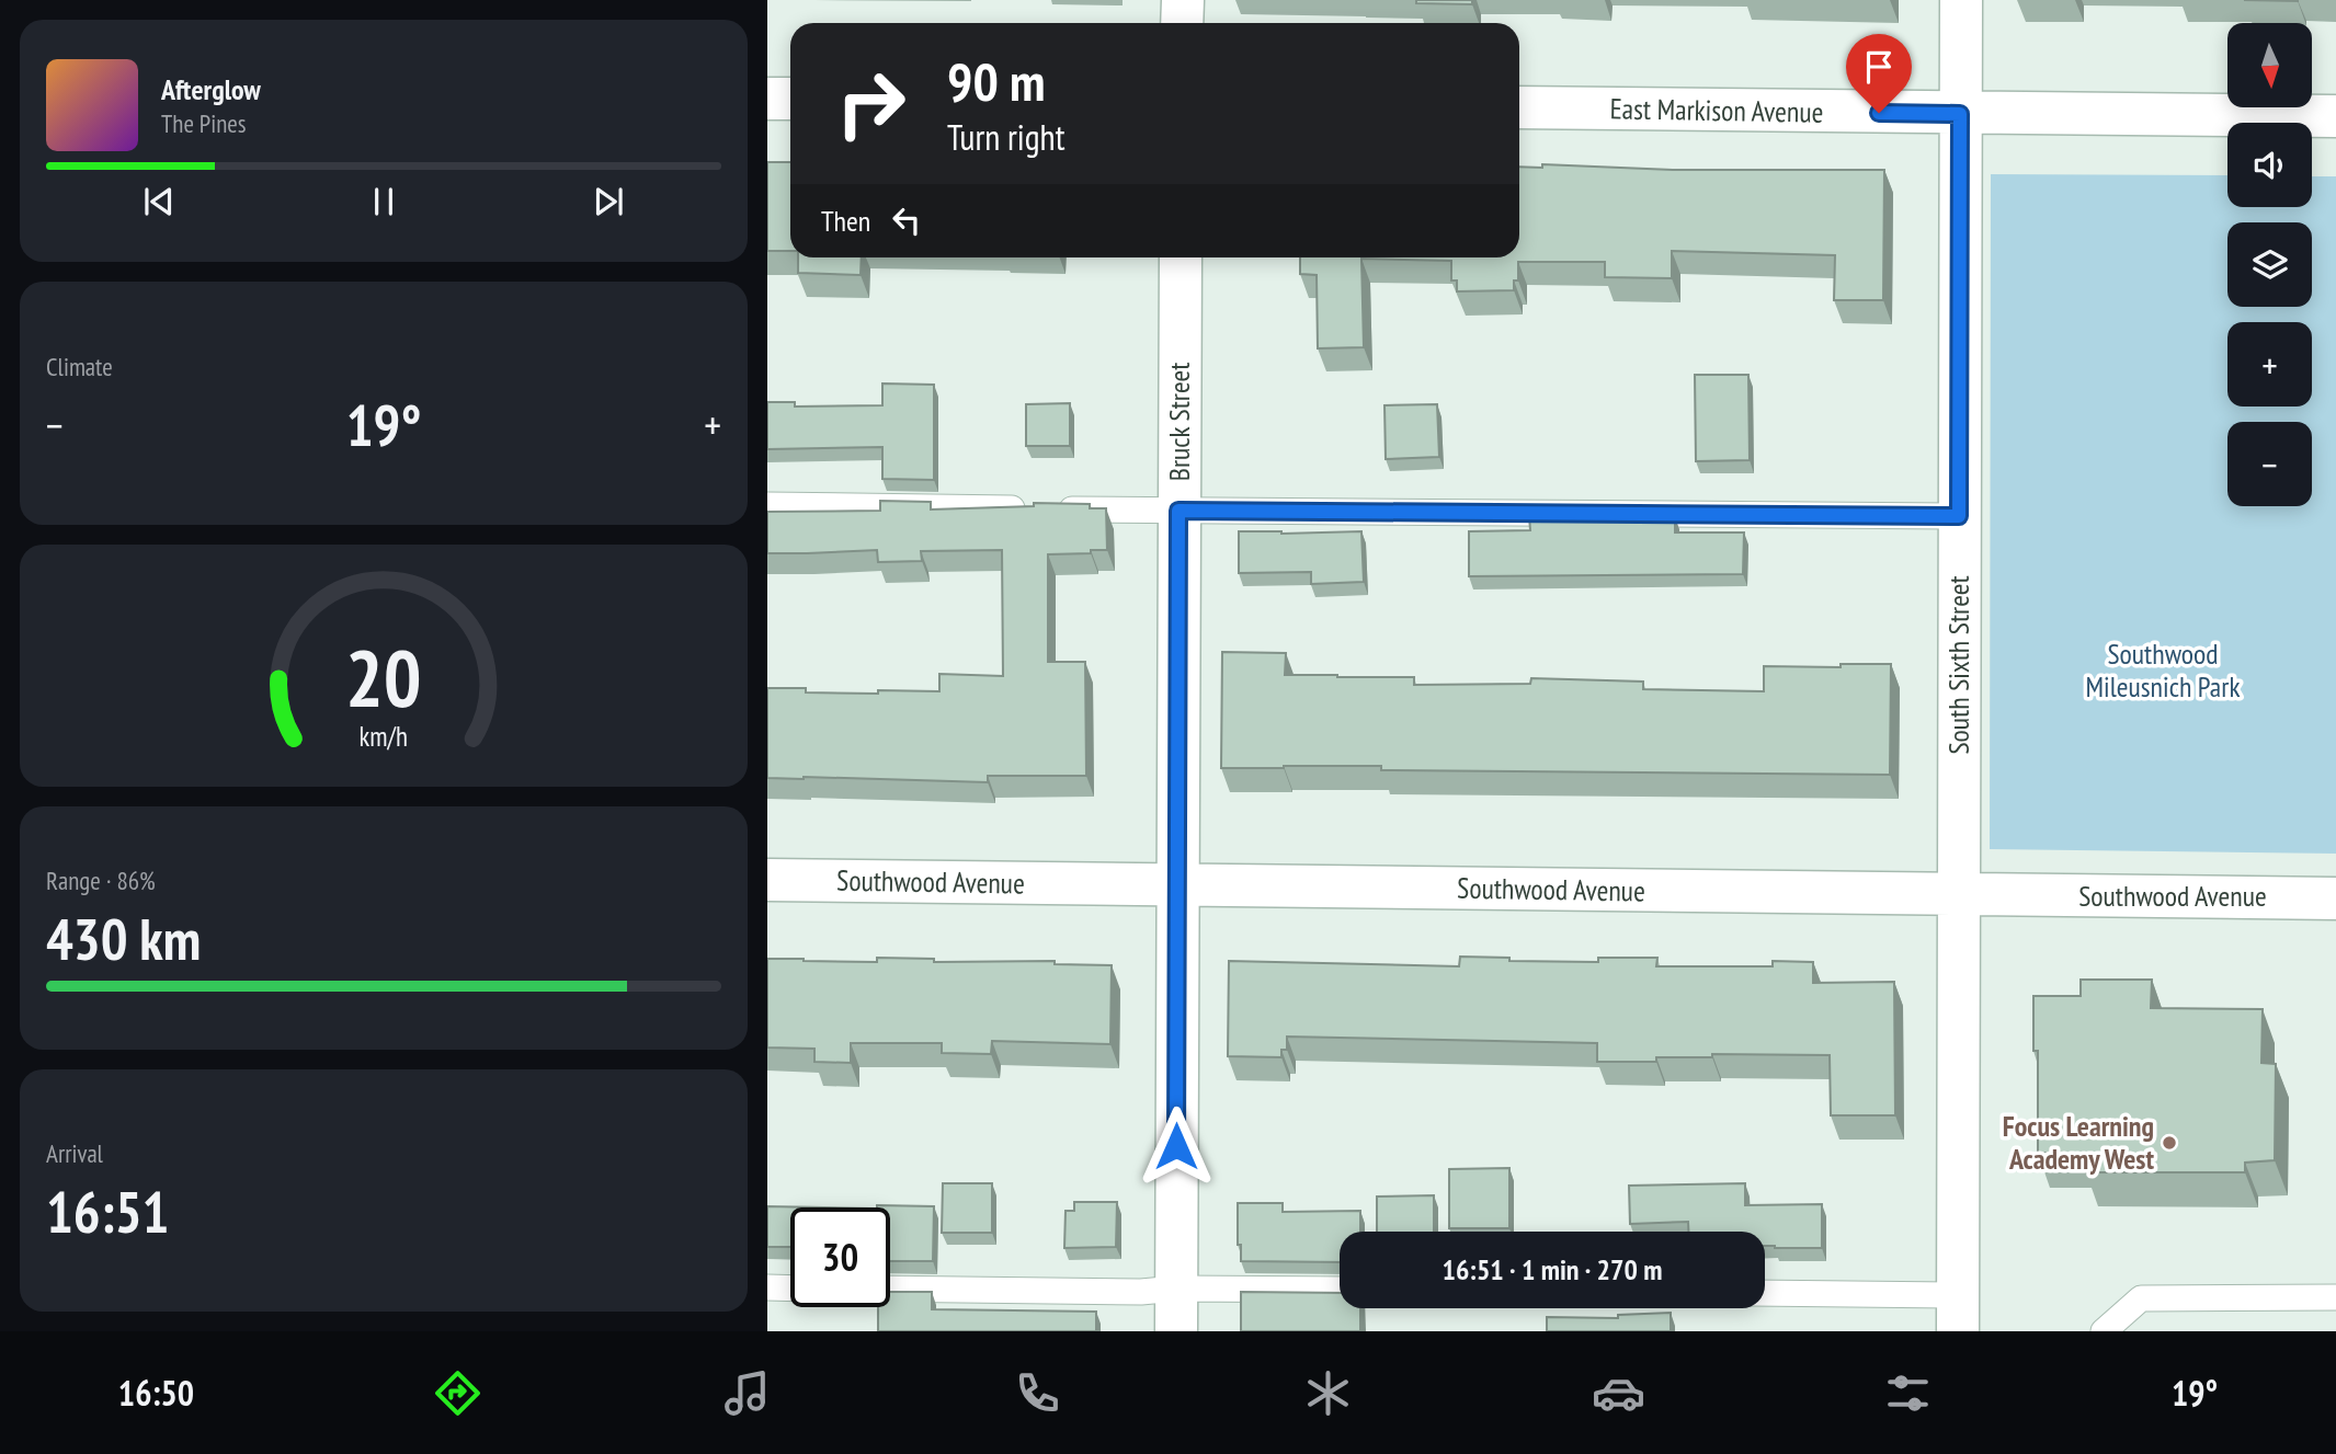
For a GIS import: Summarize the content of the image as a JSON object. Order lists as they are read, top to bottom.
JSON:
{
  "streets": {
    "street": [
      "East Markison Avenue",
      "Bruck Street",
      "South Sixth Street",
      "Southwood Avenue"
    ]
  },
  "crossings": [
    ["East Markison Avenue", "South Sixth Street"],
    ["Bruck Street", "Southwood Avenue"],
    ["South Sixth Street", "Southwood Avenue"]
  ],
  "parks": ["Southwood Mileusnich Park"],
  "places": ["Focus Learning Academy West"],
  "north": "bottom",
  "page": {
    "map_buttons": ["+", "−"],
    "turn": ["90 m", "Turn right"],
    "song": ["Afterglow", "The Pines"],
    "then": "Then",
    "tile": [
      "Climate",
      ["Range · 86%", "430 km"],
      ["Arrival", "16:51"]
    ],
    "heat": ["−", "19°", "+"],
    "limit": "30",
    "trip": "16:51 · 1 min · 270 m",
    "tabs": ["16:50", "19°"],
    "gauge": ["20", "km/h"]
  }
}
